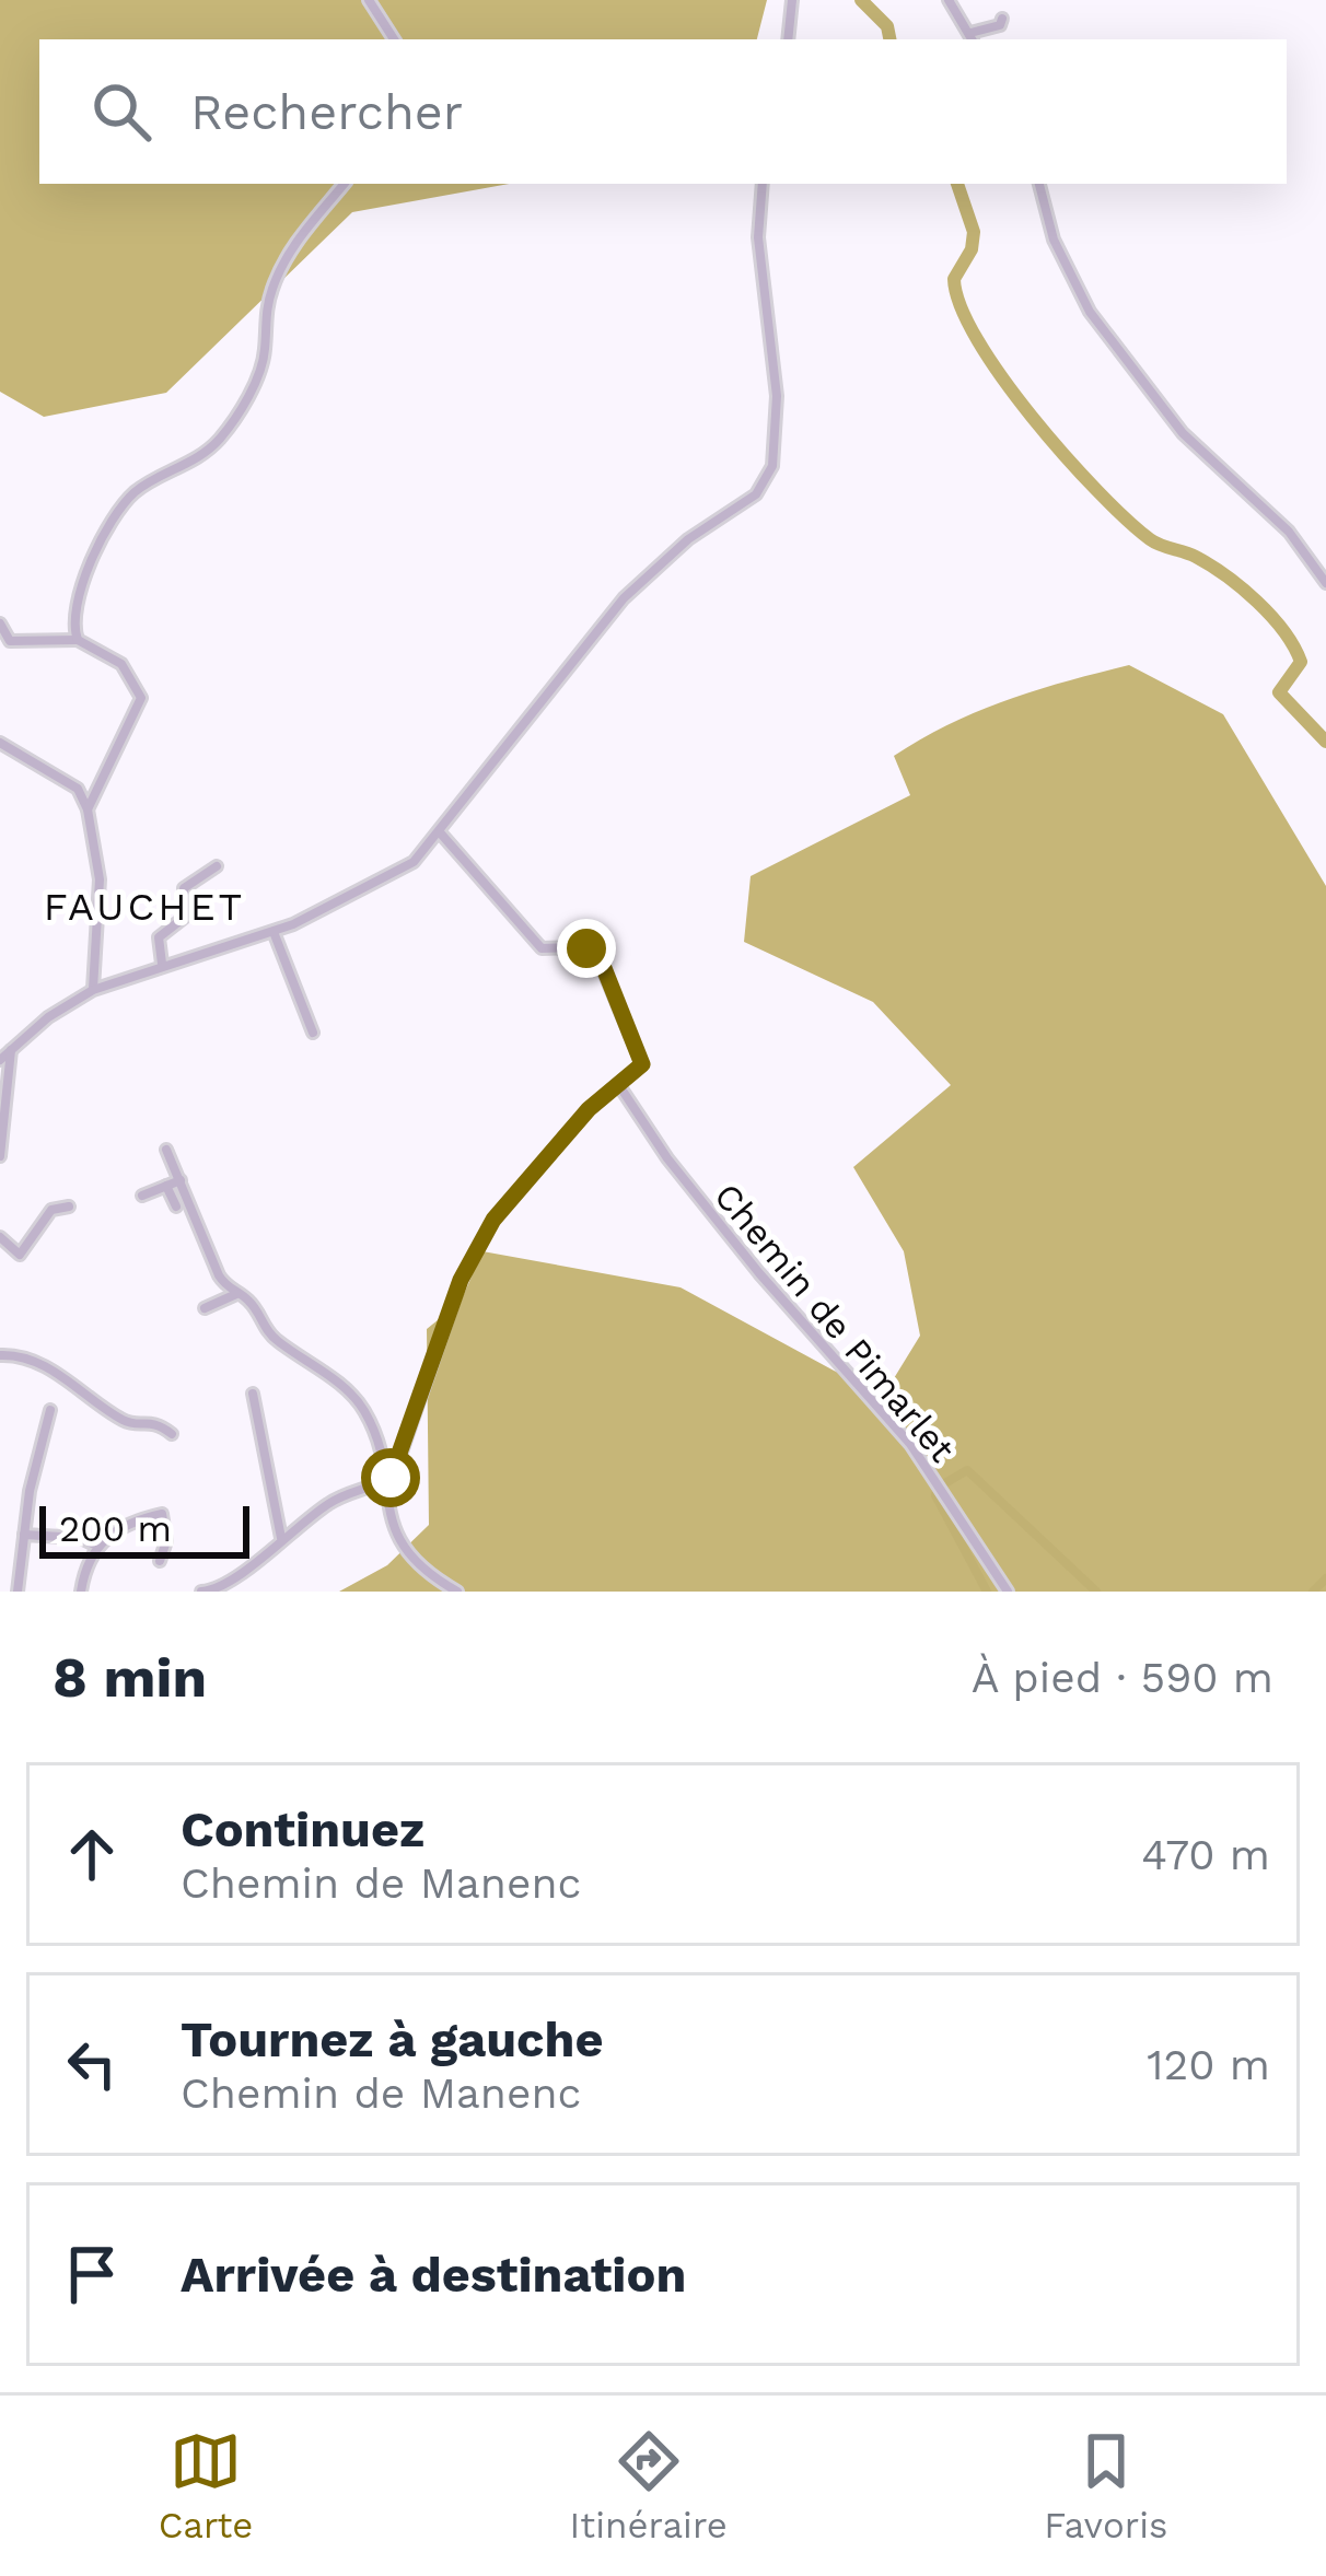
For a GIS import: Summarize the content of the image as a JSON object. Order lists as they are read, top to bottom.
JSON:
{
  "streets": {
    "street": ["Chemin de Pimarlet"]
  },
  "districts": ["FAUCHET"],
  "scale_bar": "200 m",
  "page": {
    "search": "Rechercher",
    "scale": "200 m",
    "heading": ["8 min", "À pied · 590 m"],
    "list": [
      ["Continuez", "Chemin de Manenc", "470 m"],
      ["Tournez à gauche", "Chemin de Manenc", "120 m"],
      "Arrivée à destination"
    ],
    "nav": ["Carte", "Itinéraire", "Favoris"]
  }
}
